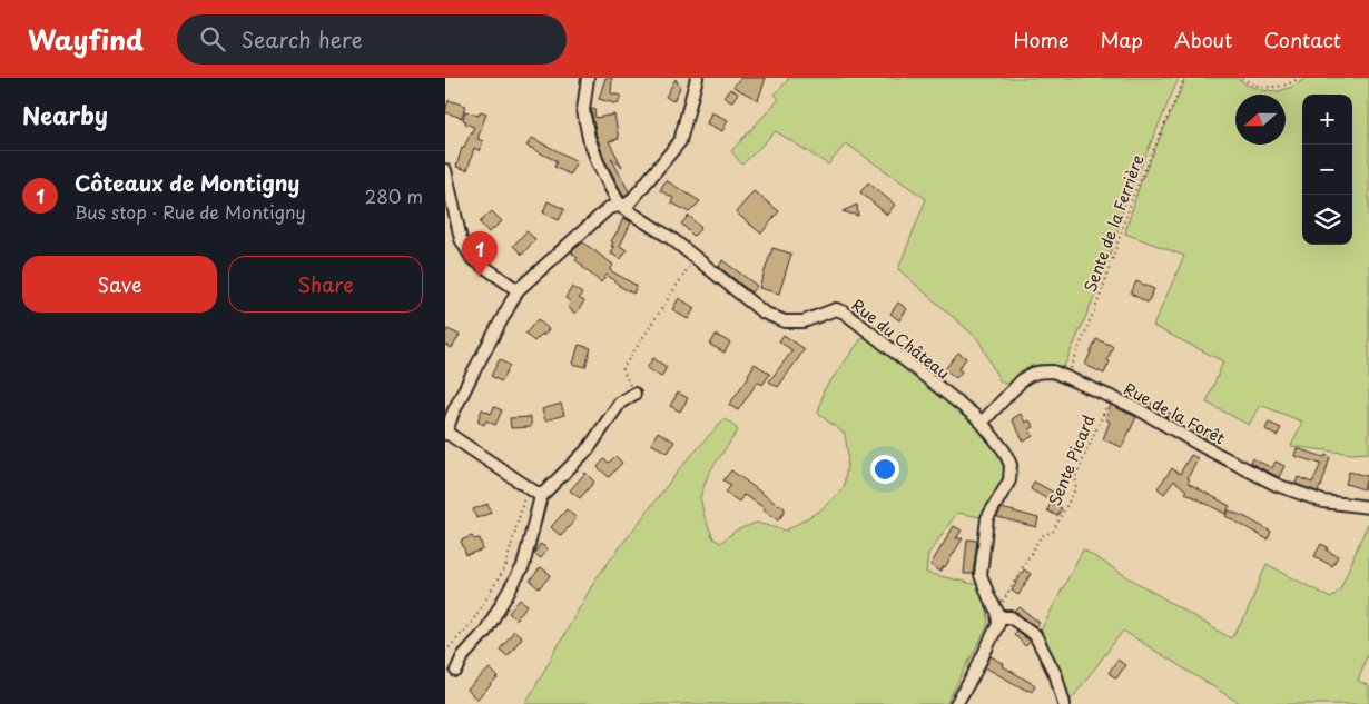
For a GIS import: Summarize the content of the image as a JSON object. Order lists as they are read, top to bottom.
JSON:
{
  "streets": {
    "street": ["Rue du Château", "Rue de la Forêt"],
    "path": ["Sente de la Ferrière", "Sente Picard"]
  },
  "crossings": [
    ["Sente de la Ferrière", "Rue de la Forêt"],
    ["Rue du Château", "Rue de la Forêt"],
    ["Rue du Château", "Sente Picard"],
    ["Rue de la Forêt", "Sente Picard"]
  ],
  "north": "left",
  "page": {
    "header": "Wayfind",
    "search": "Search here",
    "nav": [
      "Home",
      "Map",
      "About",
      "Contact"
    ],
    "heading": "Nearby",
    "map_buttons": ["+", "−"],
    "list": [
      {
        "mark": "1",
        "name": "Côteaux de Montigny",
        "note": "Bus stop · Rue de Montigny",
        "value": "280 m"
      }
    ],
    "pins": "1",
    "buttons": ["Save", "Share"]
  }
}
